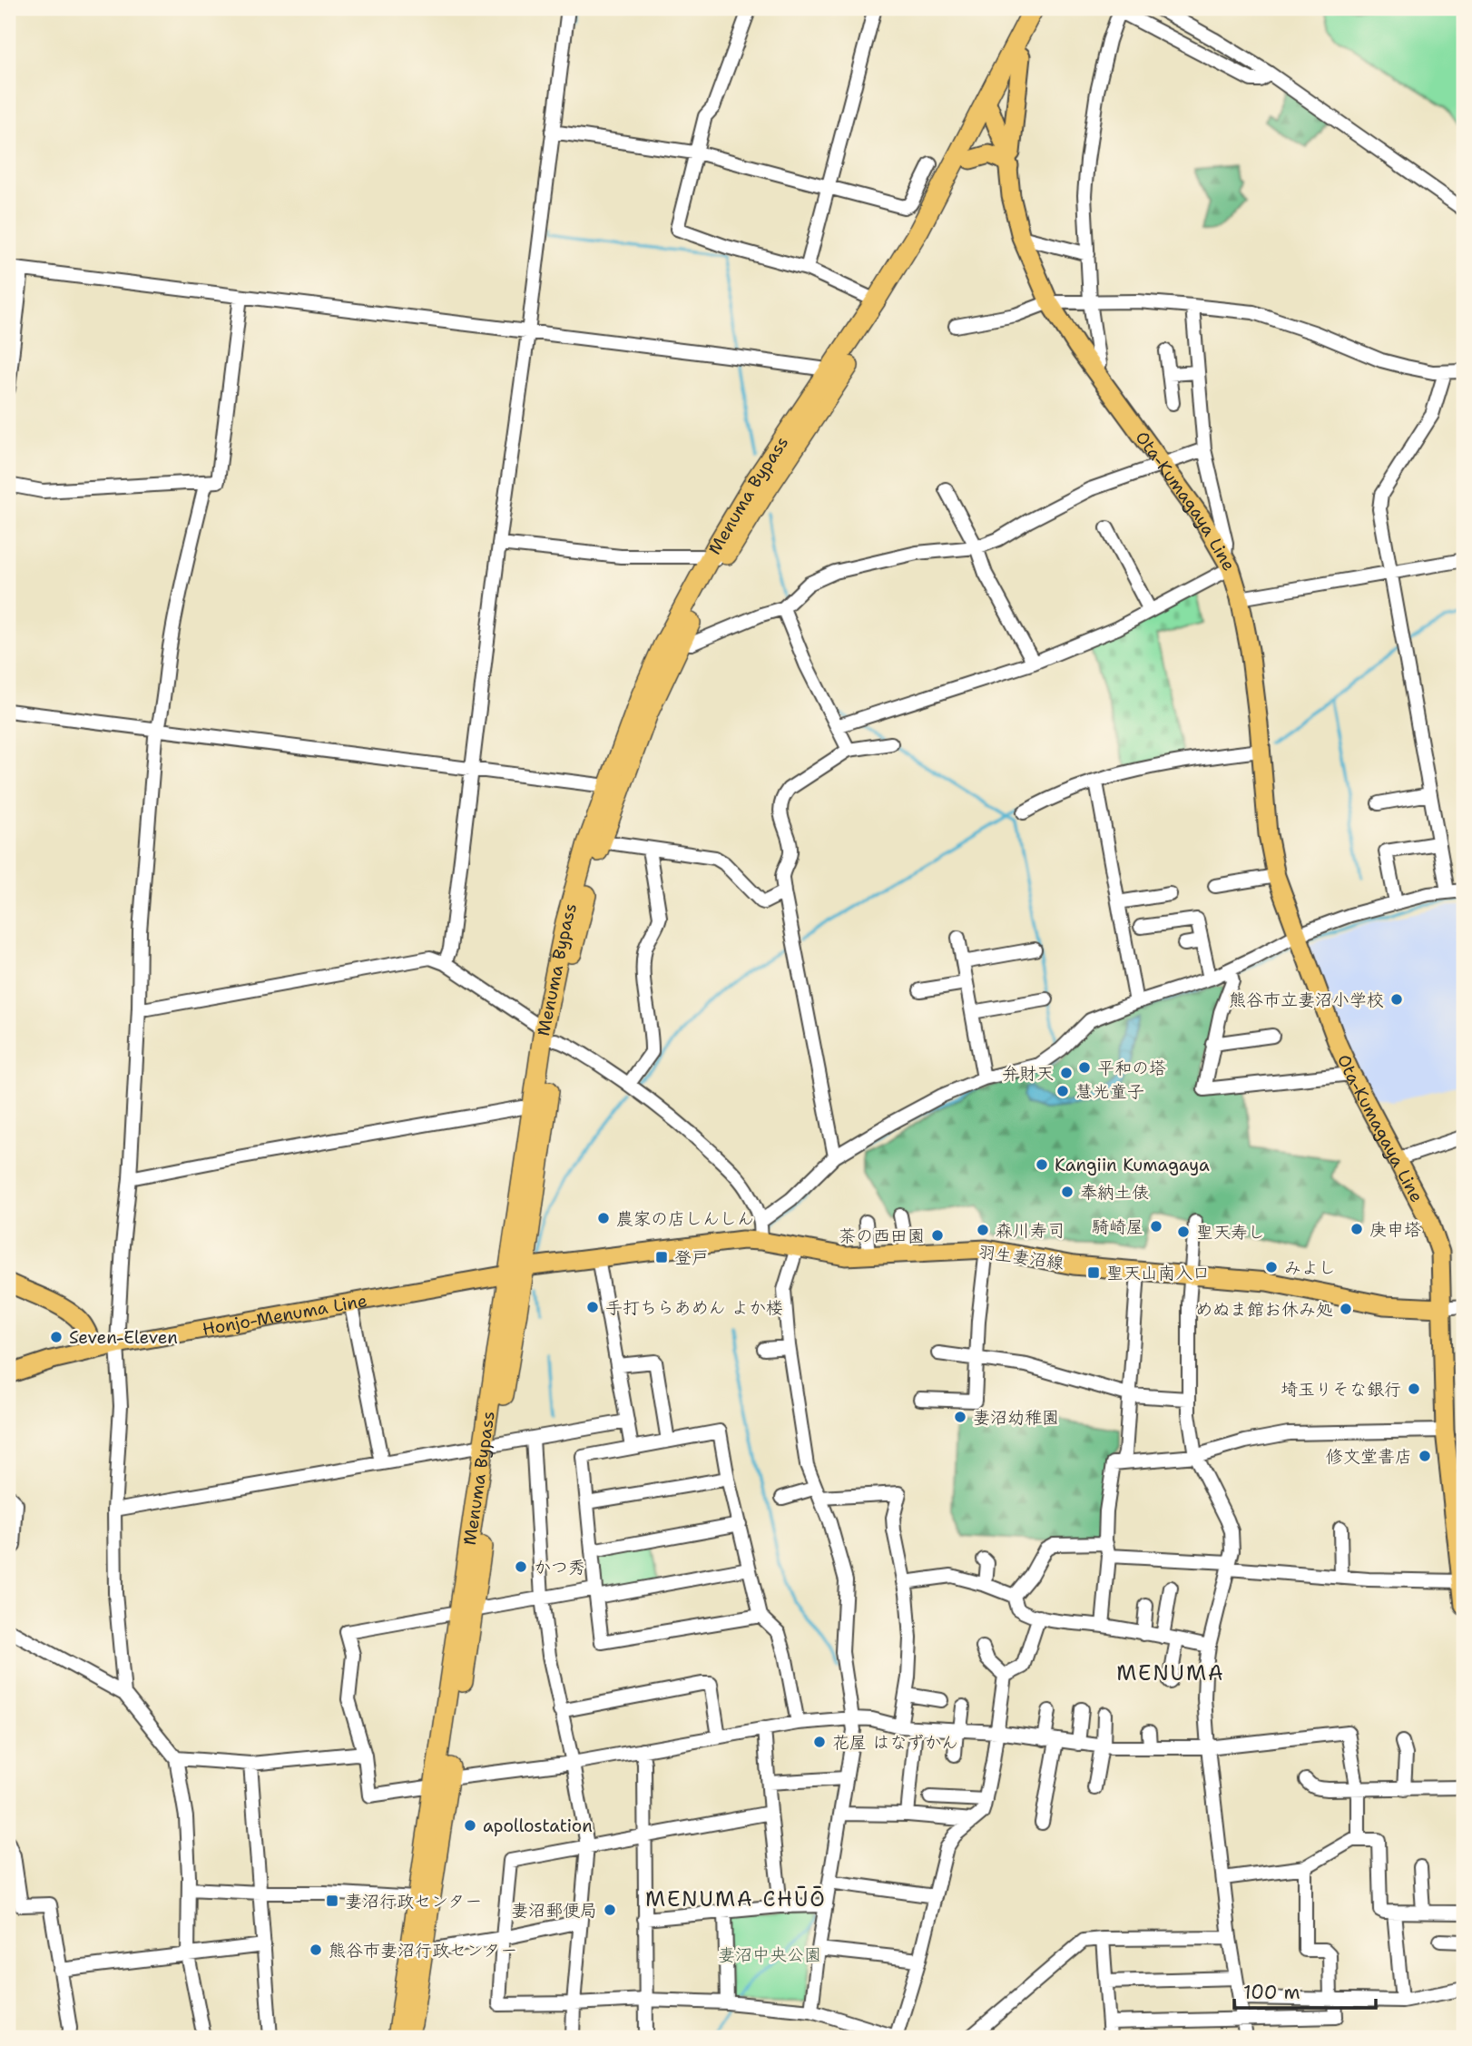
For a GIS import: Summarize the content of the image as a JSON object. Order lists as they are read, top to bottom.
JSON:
{
  "streets": {
    "highway": ["Menuma Bypass"],
    "main road": ["Ota-Kumagaya Line", "羽生妻沼線", "Honjo-Menuma Line"]
  },
  "crossings": [
    ["Menuma Bypass", "Ota-Kumagaya Line"],
    ["Menuma Bypass", "羽生妻沼線"],
    ["Menuma Bypass", "Honjo-Menuma Line"],
    ["Ota-Kumagaya Line", "羽生妻沼線"],
    ["羽生妻沼線", "Honjo-Menuma Line"]
  ],
  "districts": ["MENUMA", "MENUMA CHŪŌ"],
  "parks": ["妻沼中央公園"],
  "places": {
    "other": [
      "熊谷市立妻沼小学校",
      "平和の塔",
      "弁財天",
      "慧光童子",
      "Kangiin Kumagaya",
      "奉納土俵",
      "農家の店しんしん",
      "騎崎屋",
      "庚申塔",
      "森川寿司",
      "聖天寿し",
      "茶の西田園",
      "みよし",
      "手打ちらあめん よか楼",
      "めぬま館お休み処",
      "Seven-Eleven",
      "埼玉りそな銀行",
      "妻沼幼稚園",
      "修文堂書店",
      "かつ秀",
      "花屋 はなずかん",
      "apollostation",
      "妻沼郵便局",
      "熊谷市妻沼行政センター"
    ],
    "transit": ["登戸", "聖天山南入口", "妻沼行政センター"]
  },
  "scale_bar": "100 m"
}
